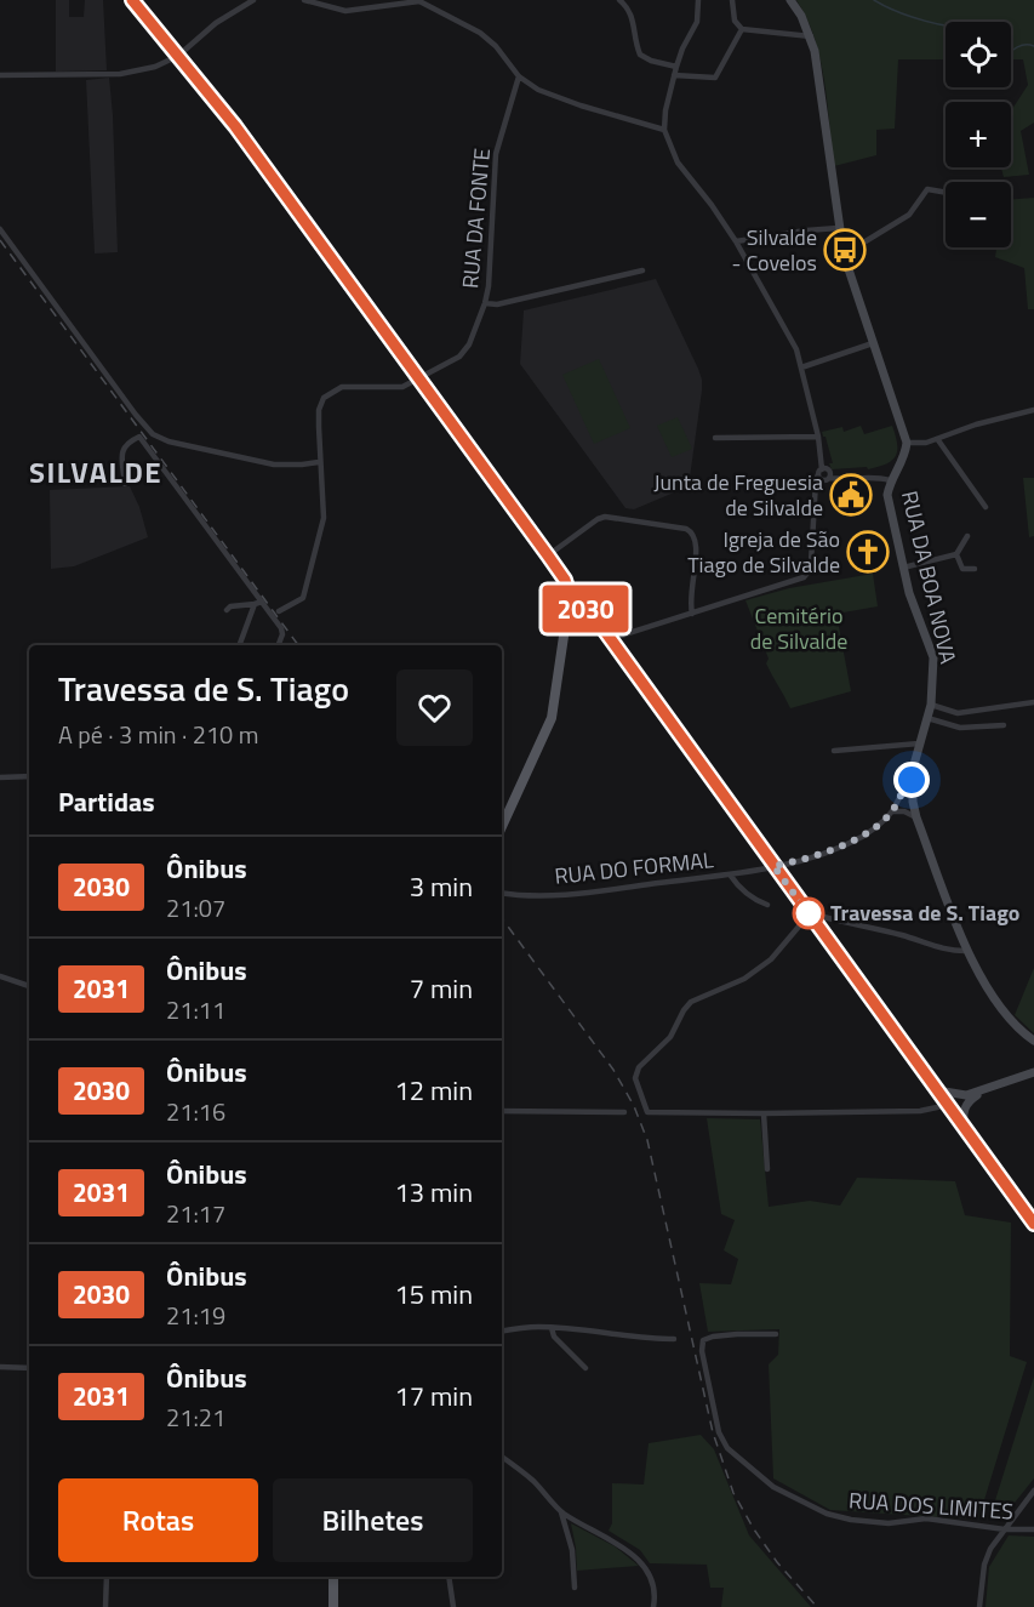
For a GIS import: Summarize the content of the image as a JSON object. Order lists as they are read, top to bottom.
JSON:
{
  "streets": {
    "main road": ["RUA DA BOA NOVA"],
    "street": ["RUA DA FONTE", "RUA DO FORMAL", "RUA DOS LIMITES"]
  },
  "districts": ["SILVALDE"],
  "parks": ["Cemitério de Silvalde"],
  "places": {
    "bus stop": ["Silvalde - Covelos"],
    "public building": ["Junta de Freguesia de Silvalde"],
    "church": ["Igreja de São Tiago de Silvalde"],
    "other": ["Travessa de S. Tiago"]
  },
  "lines": ["bus line 2030"],
  "page": {
    "on_map": "2030",
    "map_buttons": ["+", "−"],
    "heading": [
      ["Travessa de S. Tiago", "A pé · 3 min · 210 m"],
      "Partidas"
    ],
    "list": [
      {
        "mark": "2030",
        "name": "Ônibus",
        "note": "21:07",
        "value": "3 min"
      },
      {
        "mark": "2031",
        "name": "Ônibus",
        "note": "21:11",
        "value": "7 min"
      },
      {
        "mark": "2030",
        "name": "Ônibus",
        "note": "21:16",
        "value": "12 min"
      },
      {
        "mark": "2031",
        "name": "Ônibus",
        "note": "21:17",
        "value": "13 min"
      },
      {
        "mark": "2030",
        "name": "Ônibus",
        "note": "21:19",
        "value": "15 min"
      },
      {
        "mark": "2031",
        "name": "Ônibus",
        "note": "21:21",
        "value": "17 min"
      }
    ],
    "buttons": ["Rotas", "Bilhetes"]
  }
}
